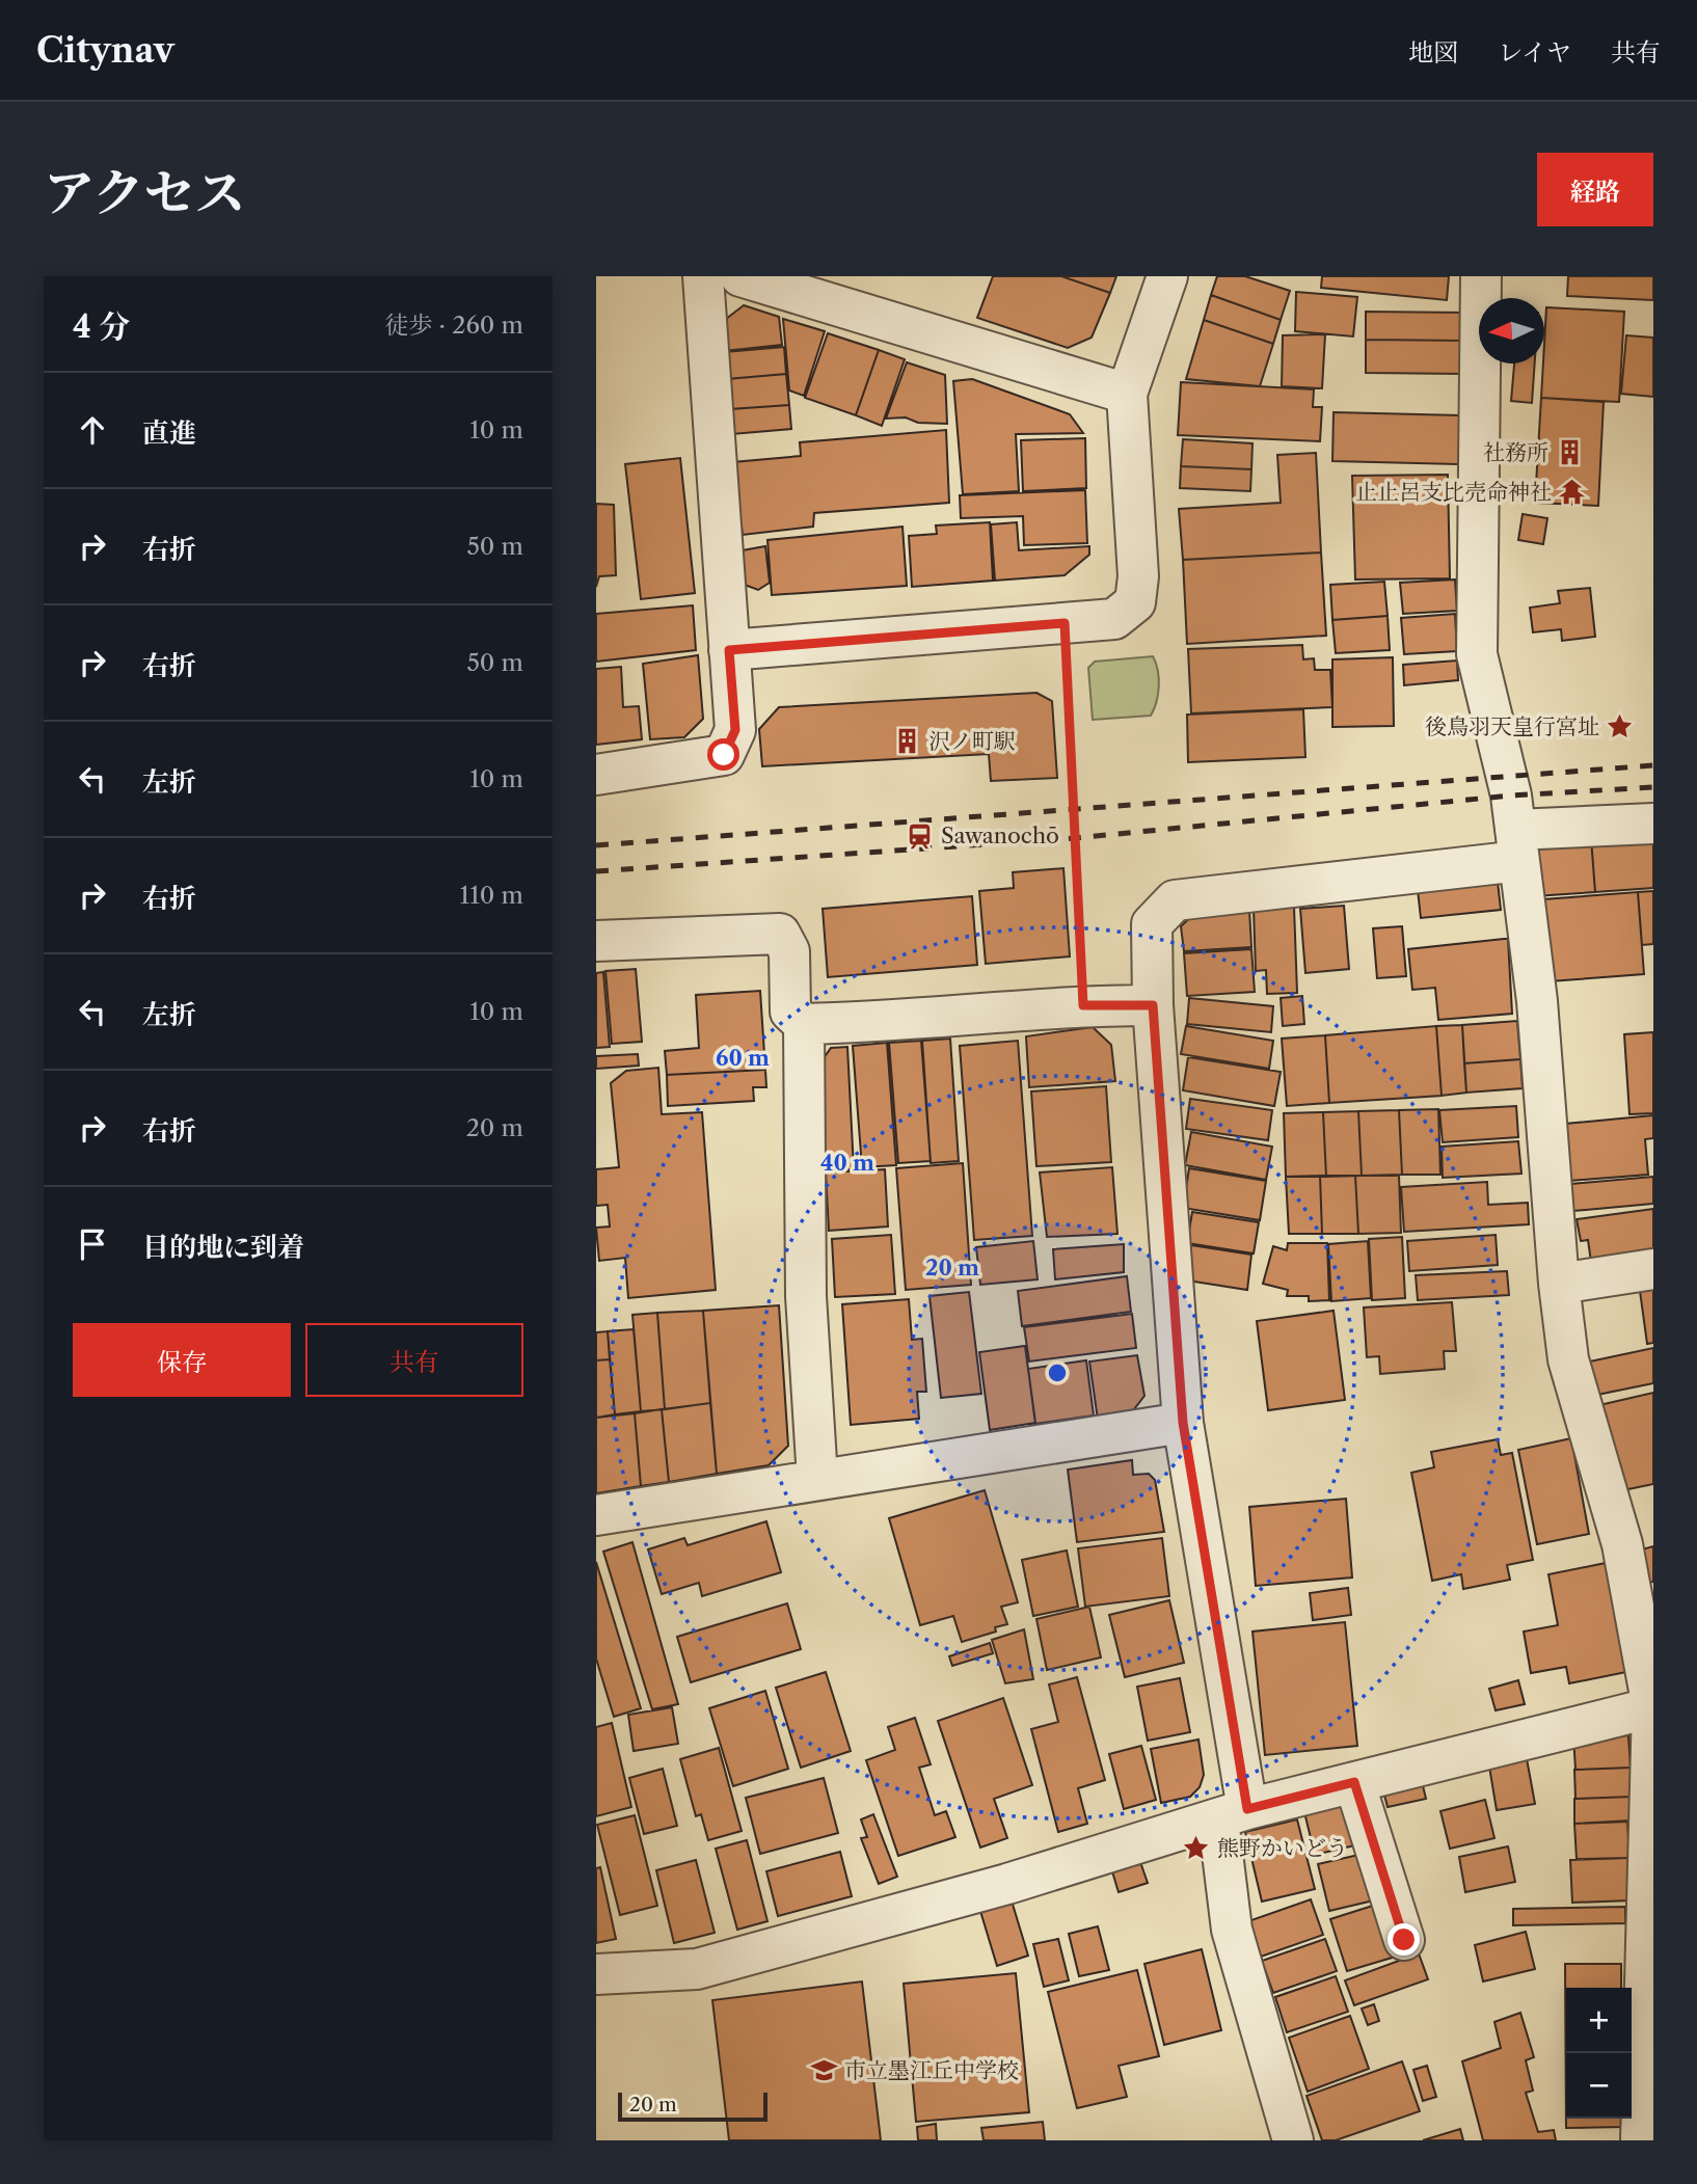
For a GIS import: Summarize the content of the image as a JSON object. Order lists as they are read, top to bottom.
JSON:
{
  "places": {
    "building": ["社務所", "沢ノ町駅"],
    "temple": ["止止呂支比売命神社"],
    "place": ["後鳥羽天皇行宮址", "熊野かいどう"],
    "station": ["Sawanochō"],
    "school or university": ["市立墨江丘中学校"]
  },
  "scale_bar": "20 m",
  "north": "left",
  "page": {
    "header": "Citynav",
    "nav": ["地図", "レイヤ", "共有"],
    "title": "アクセス",
    "buttons": [
      "経路",
      ["保存", "共有"]
    ],
    "heading": ["4 分", "徒歩 · 260 m"],
    "list": [
      ["直進", "10 m"],
      ["右折", "50 m"],
      ["右折", "50 m"],
      ["左折", "10 m"],
      ["右折", "110 m"],
      ["左折", "10 m"],
      ["右折", "20 m"],
      "目的地に到着"
    ],
    "map_buttons": ["+", "−"],
    "scale": "20 m"
  },
  "rings": ["60 m", "40 m", "20 m"]
}
